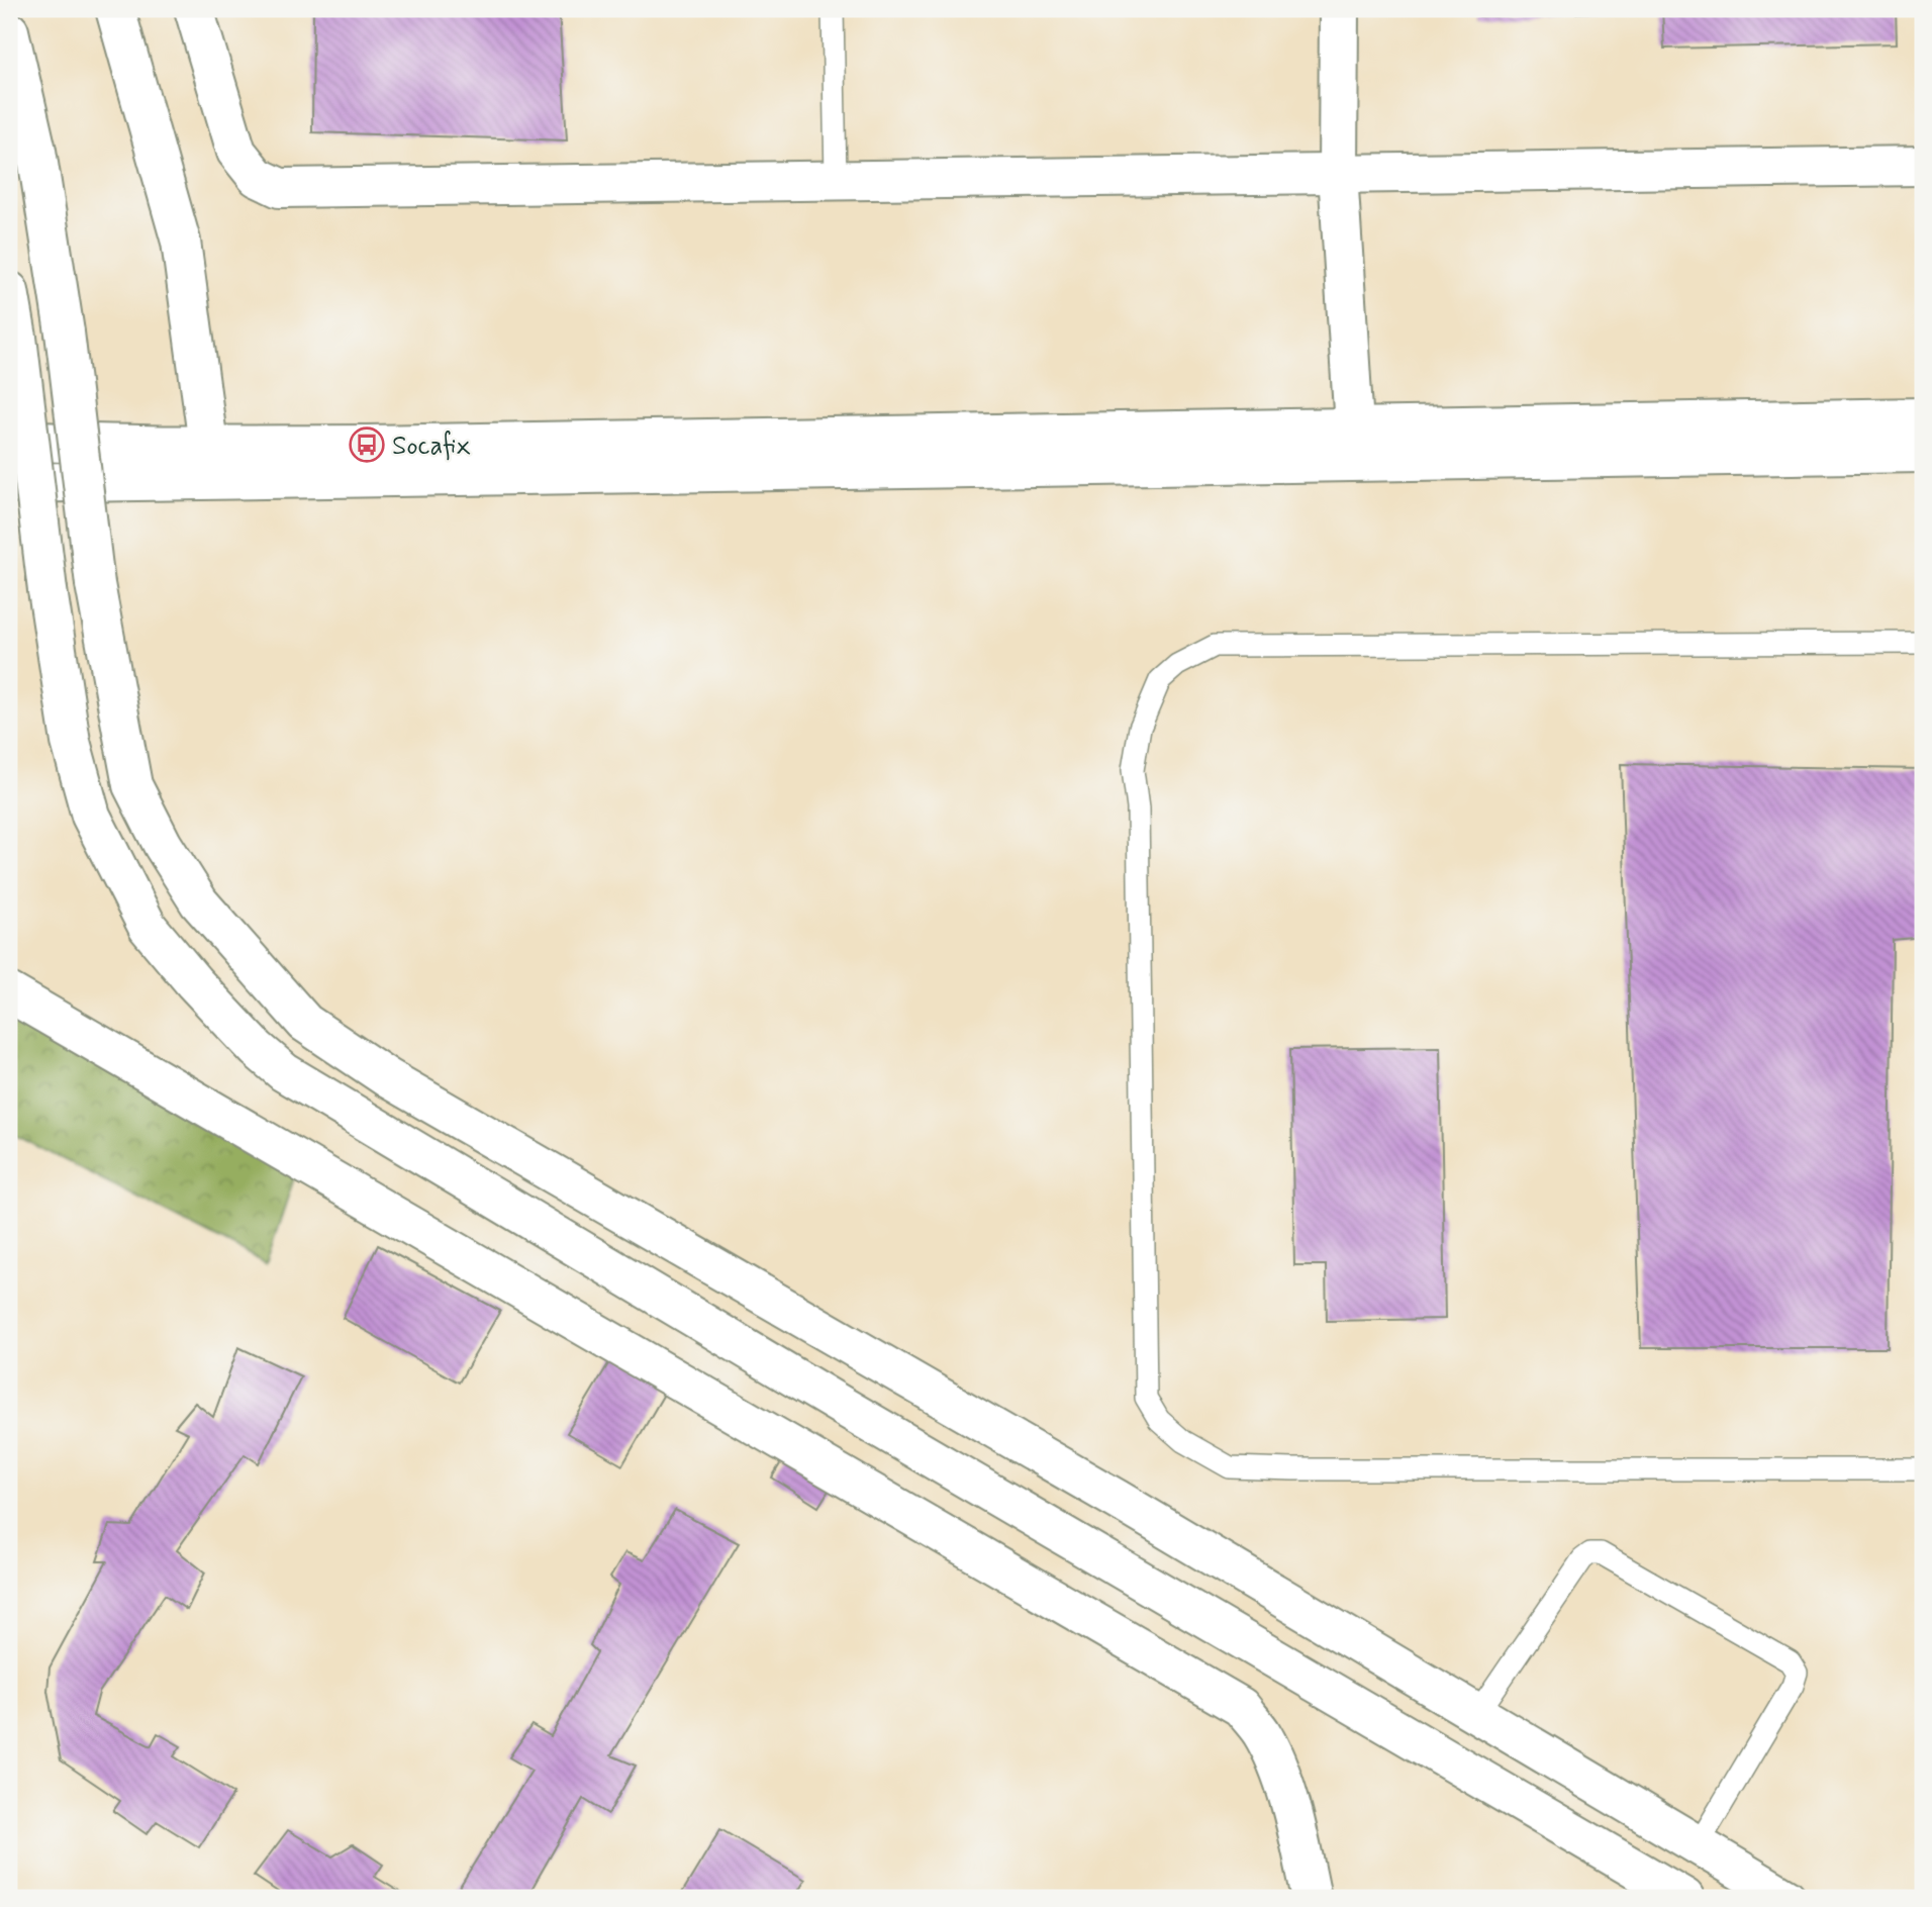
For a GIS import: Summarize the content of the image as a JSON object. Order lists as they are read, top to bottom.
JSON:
{
  "places": {
    "bus stop": ["Socafix"]
  }
}
